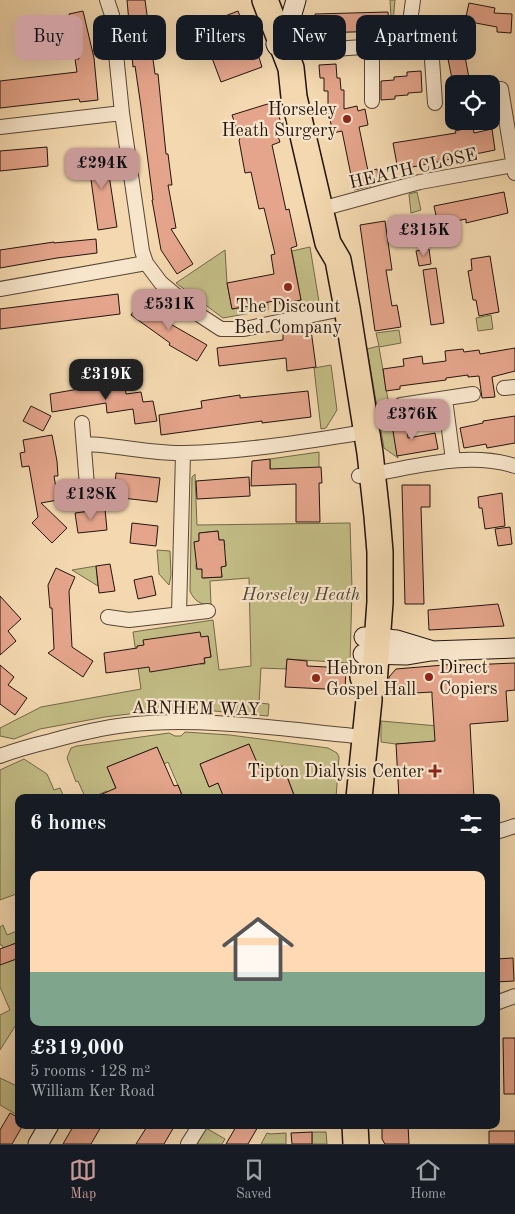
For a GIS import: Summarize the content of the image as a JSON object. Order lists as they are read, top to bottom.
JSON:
{
  "streets": {
    "street": ["HEATH CLOSE", "ARNHEM WAY"]
  },
  "parks": ["Horseley Heath"],
  "places": {
    "other": [
      "Horseley Heath Surgery",
      "The Discount Bed Company",
      "Direct Copiers",
      "Hebron Gospel Hall"
    ],
    "health": ["Tipton Dialysis Center"]
  },
  "page": {
    "chip": [
      "Buy",
      "Rent",
      "Filters",
      "New",
      "Apartment"
    ],
    "price": [
      "£294K",
      "£315K",
      "£531K",
      "£319K",
      "£376K",
      "£128K"
    ],
    "heading": "6 homes",
    "list": [
      {
        "name": "£319,000",
        "note": "5 rooms · 128 m² · William Ker Road"
      }
    ],
    "tabs": ["Map", "Saved", "Home"]
  }
}
